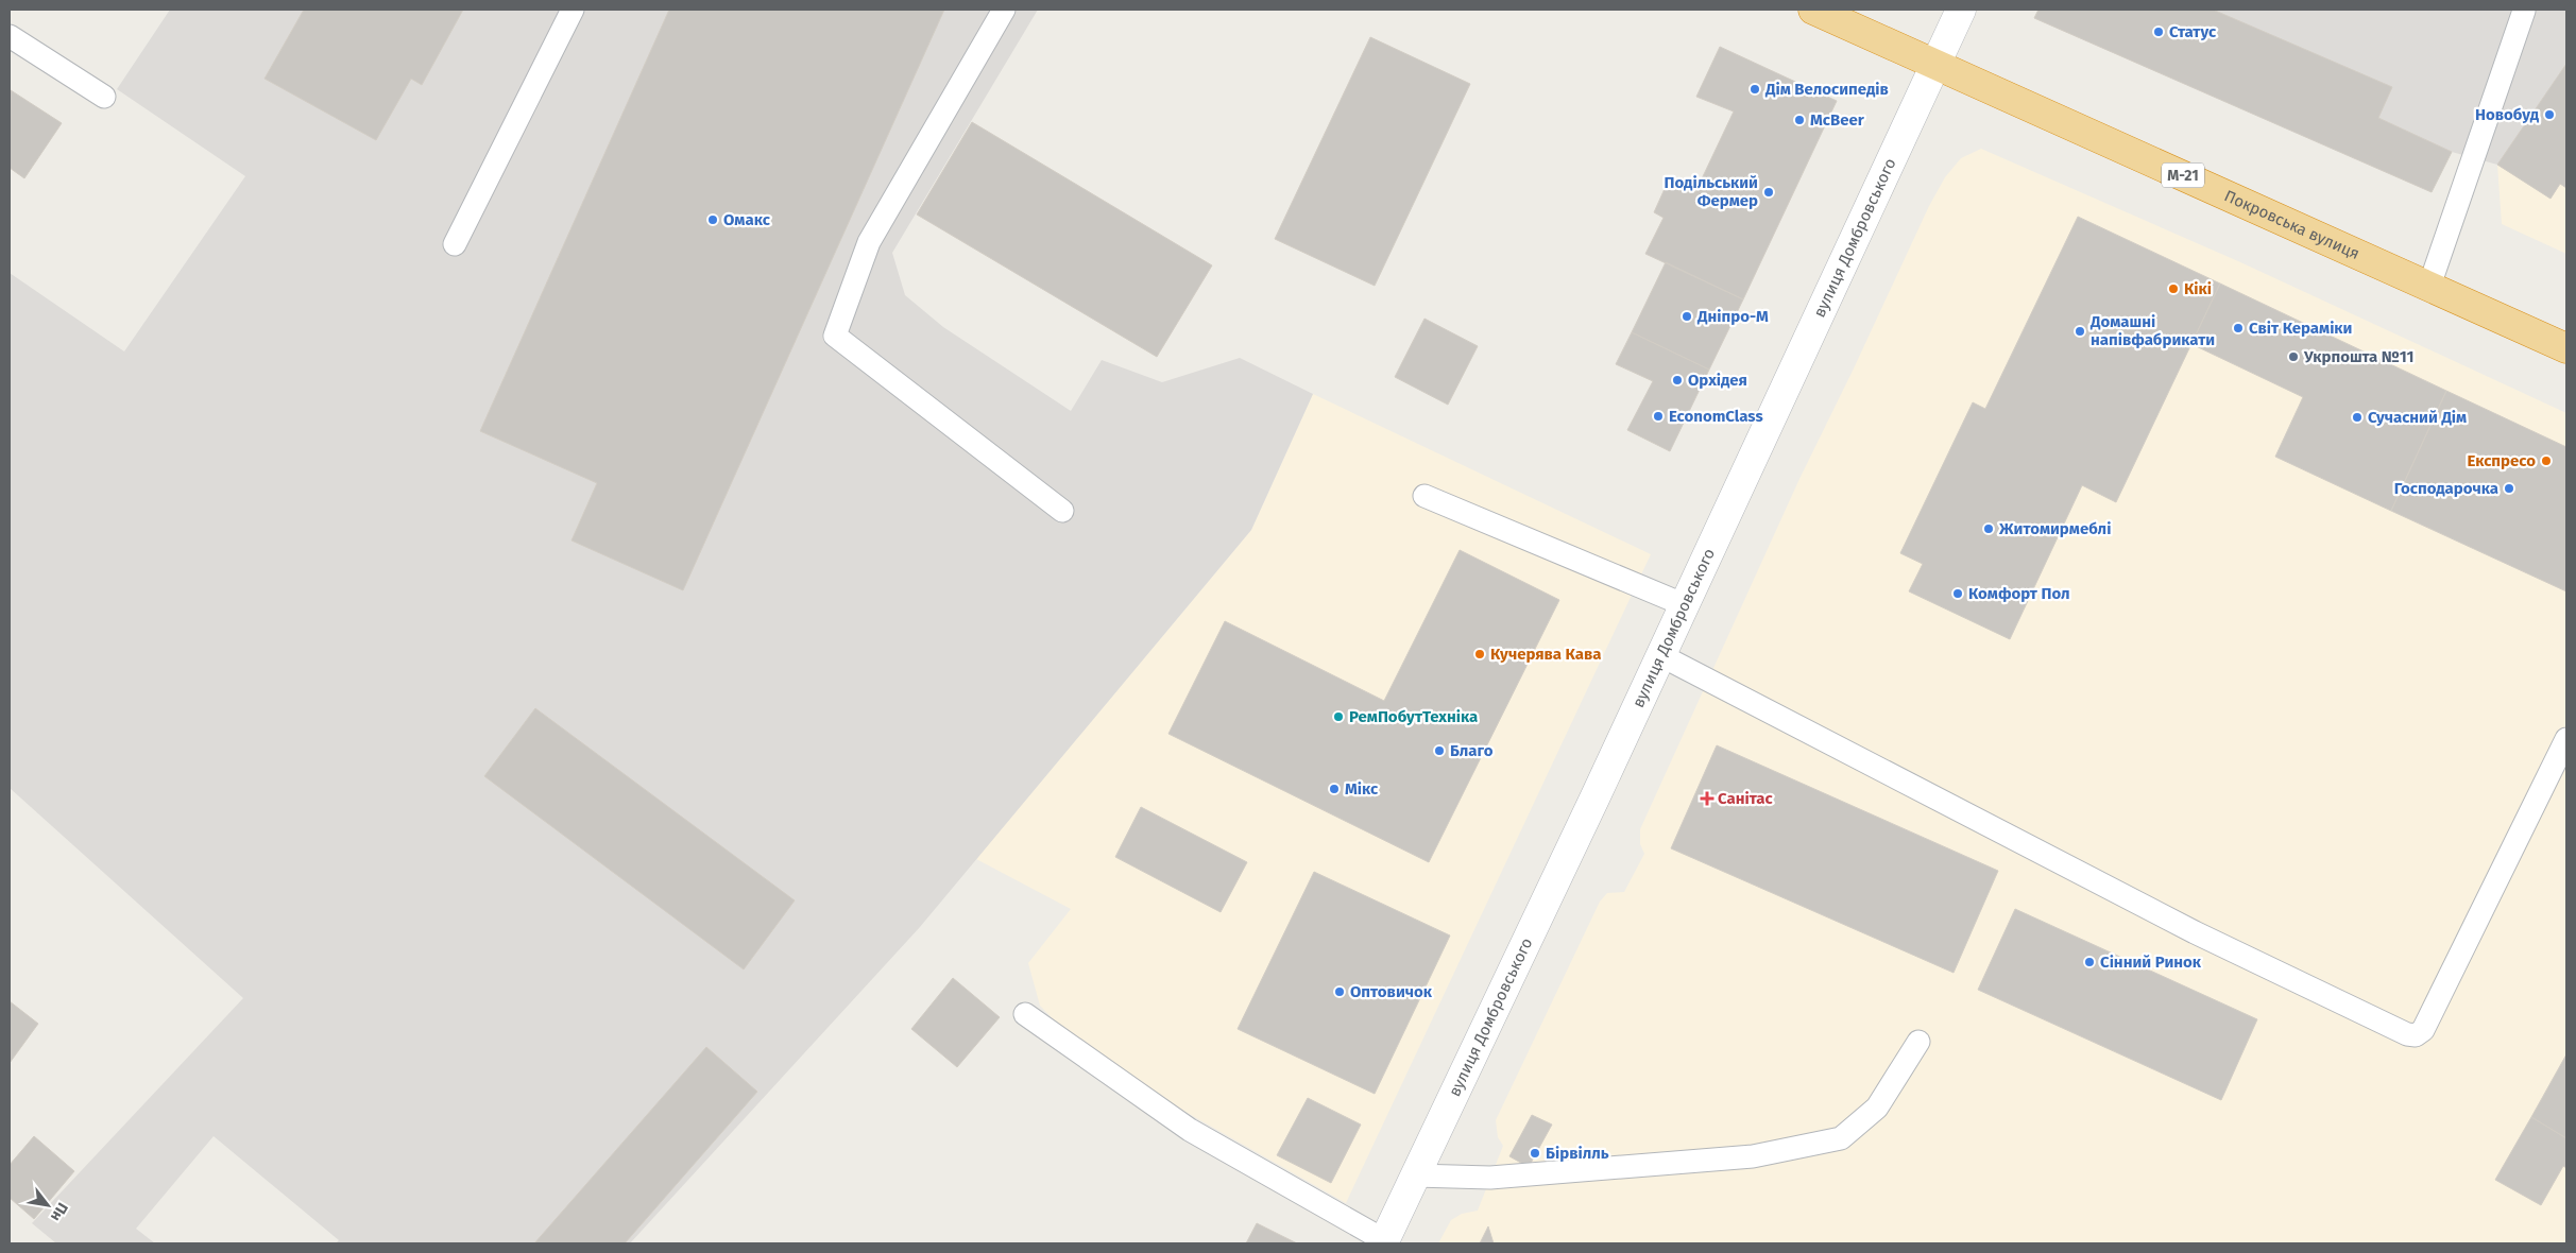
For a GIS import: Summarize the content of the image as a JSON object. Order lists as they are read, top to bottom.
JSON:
{
  "streets": {
    "highway": ["М-21", "Покровська вулиця"],
    "street": ["вулиця Домбровського"]
  },
  "crossings": [
    ["Покровська вулиця", "вулиця Домбровського"]
  ],
  "places": {
    "other": [
      "Статус",
      "Дім Велосипедів",
      "Новобуд",
      "McBeer",
      "Подільський Фермер",
      "Омакс",
      "Кікі",
      "Дніпро-М",
      "Світ Кераміки",
      "Домашні напівфабрикати",
      "Укрпошта №11",
      "Орхідея",
      "EconomClass",
      "Сучасний Дім",
      "Експресо",
      "Господарочка",
      "Житомирмеблі",
      "Комфорт Пол",
      "Кучерява Кава",
      "РемПобутТехніка",
      "Благо",
      "Мікс",
      "Сінний Ринок",
      "Оптовичок",
      "Бірвілль"
    ],
    "health": ["Санітас"]
  },
  "north": "bottom right"
}
